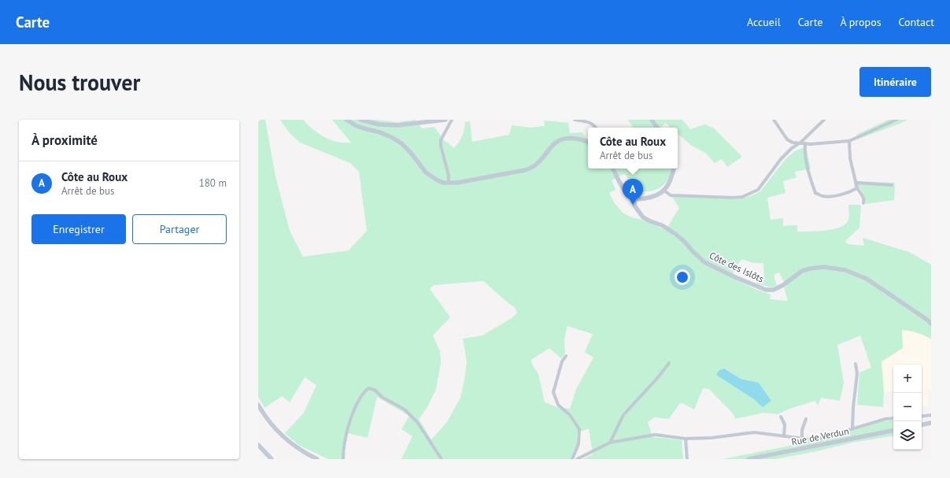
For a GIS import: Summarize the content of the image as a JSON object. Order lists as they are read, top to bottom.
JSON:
{
  "streets": {
    "main road": ["Côte des Islôts", "Rue de Verdun"]
  },
  "page": {
    "header": "Carte",
    "nav": [
      "Accueil",
      "Carte",
      "À propos",
      "Contact"
    ],
    "buttons": [
      "Itinéraire",
      ["Enregistrer", "Partager"]
    ],
    "title": "Nous trouver",
    "heading": "À proximité",
    "popup": ["Côte au Roux", "Arrêt de bus"],
    "list": [
      {
        "mark": "A",
        "name": "Côte au Roux",
        "note": "Arrêt de bus",
        "value": "180 m"
      }
    ],
    "pins": "A",
    "map_buttons": ["+", "−"]
  }
}
